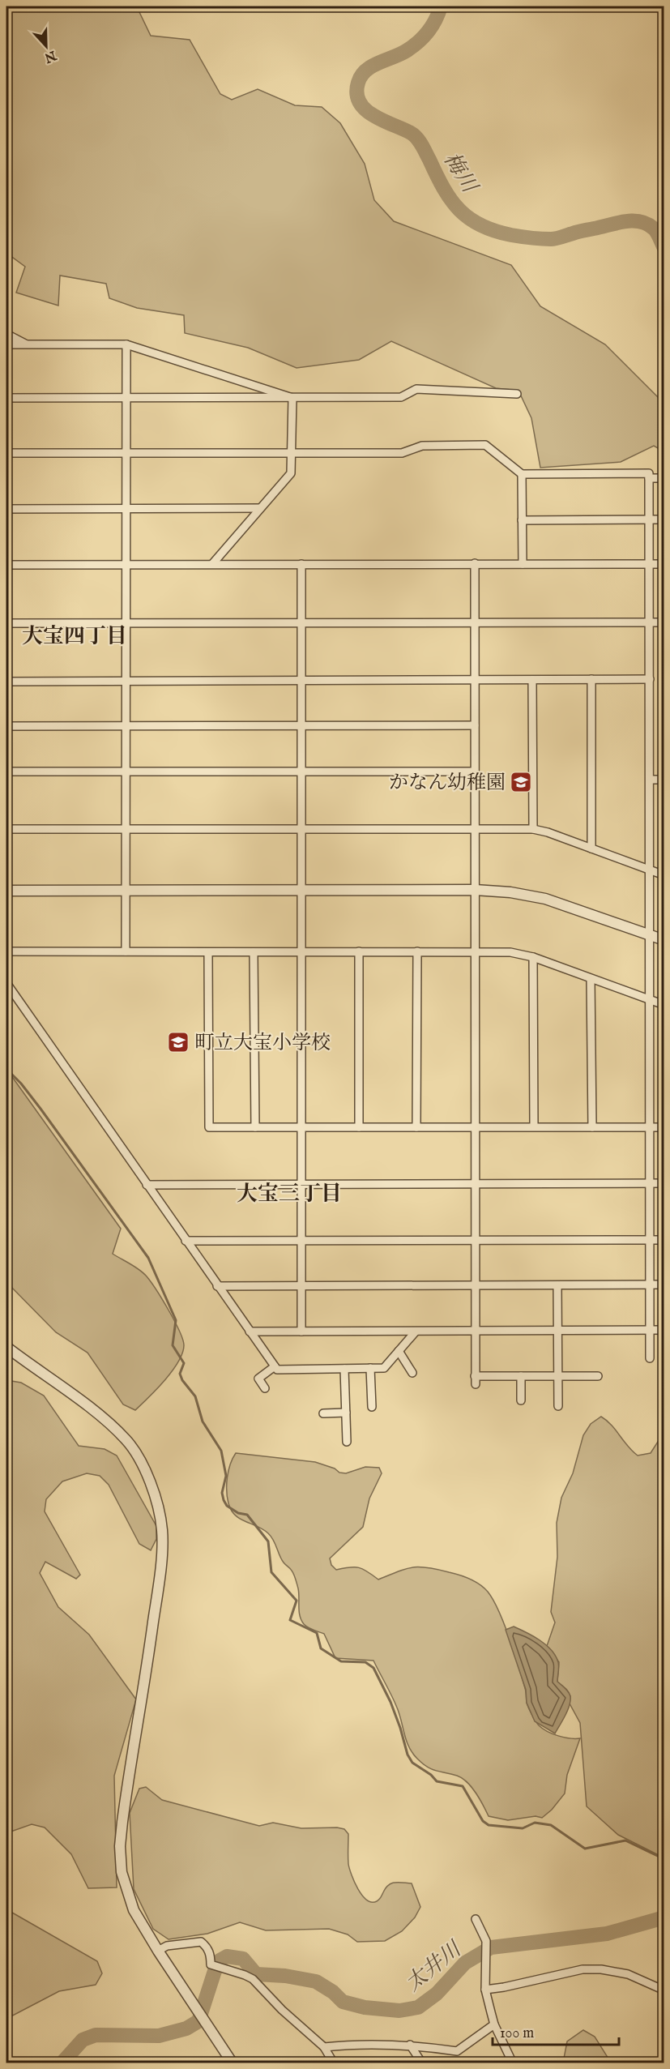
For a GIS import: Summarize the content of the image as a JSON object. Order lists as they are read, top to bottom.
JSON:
{
  "districts": ["大宝四丁目", "大宝三丁目"],
  "water": ["梅川", "太井川"],
  "places": {
    "school or university": ["かなん幼稚園", "町立大宝小学校"]
  },
  "scale_bar": "100 m",
  "north": "bottom"
}
